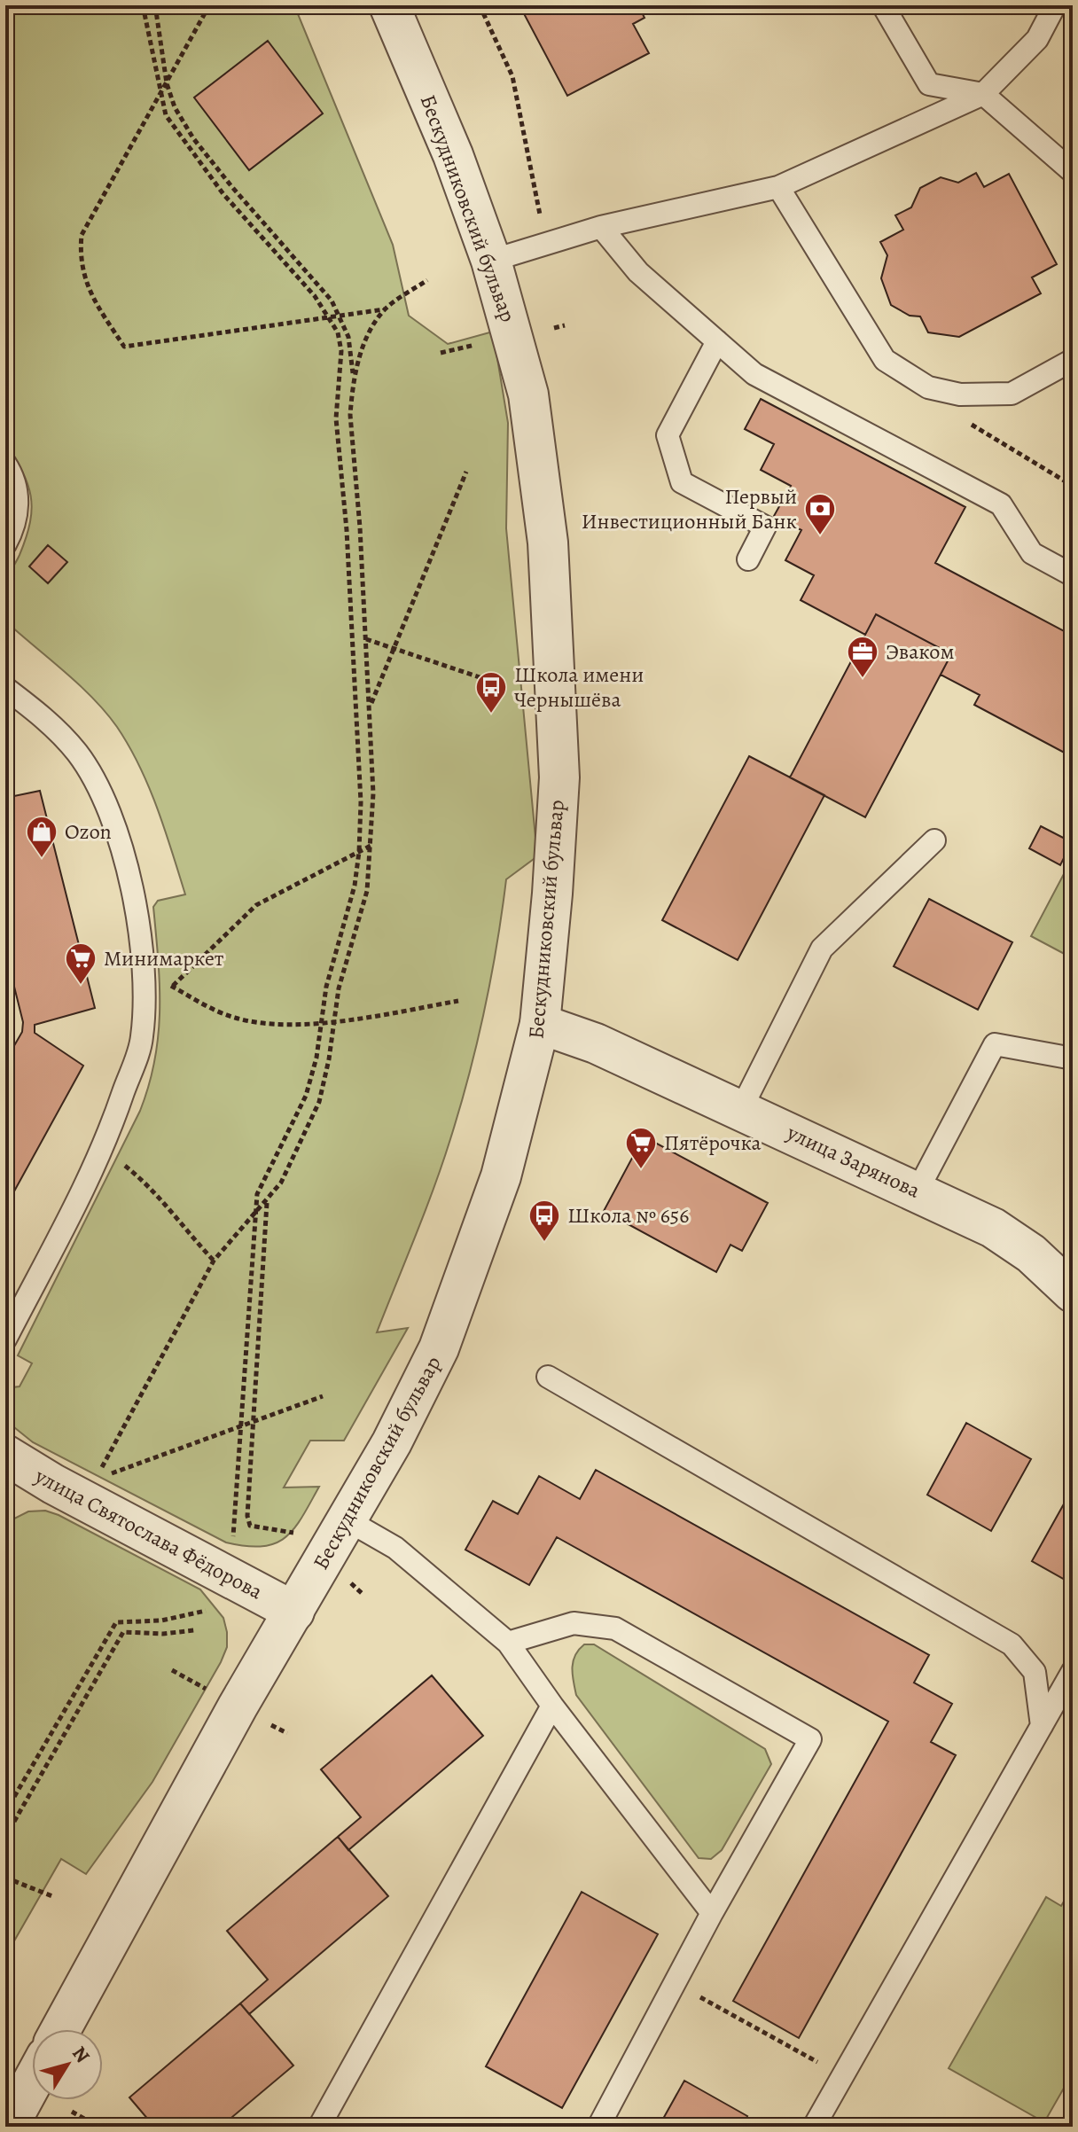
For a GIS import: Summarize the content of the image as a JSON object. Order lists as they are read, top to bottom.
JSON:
{
  "streets": {
    "street": ["Бескудниковский бульвар", "улица Зарянова", "улица Святослава Фёдорова"]
  },
  "crossings": [
    ["Бескудниковский бульвар", "улица Зарянова"],
    ["Бескудниковский бульвар", "улица Святослава Фёдорова"]
  ],
  "places": {
    "bank": ["Первый Инвестиционный Банк"],
    "office": ["Эваком"],
    "bus stop": ["Школа имени Чернышёва", "Школа № 656"],
    "shop": ["Ozon"],
    "supermarket": ["Минимаркет", "Пятёрочка"]
  },
  "north": "top right"
}
